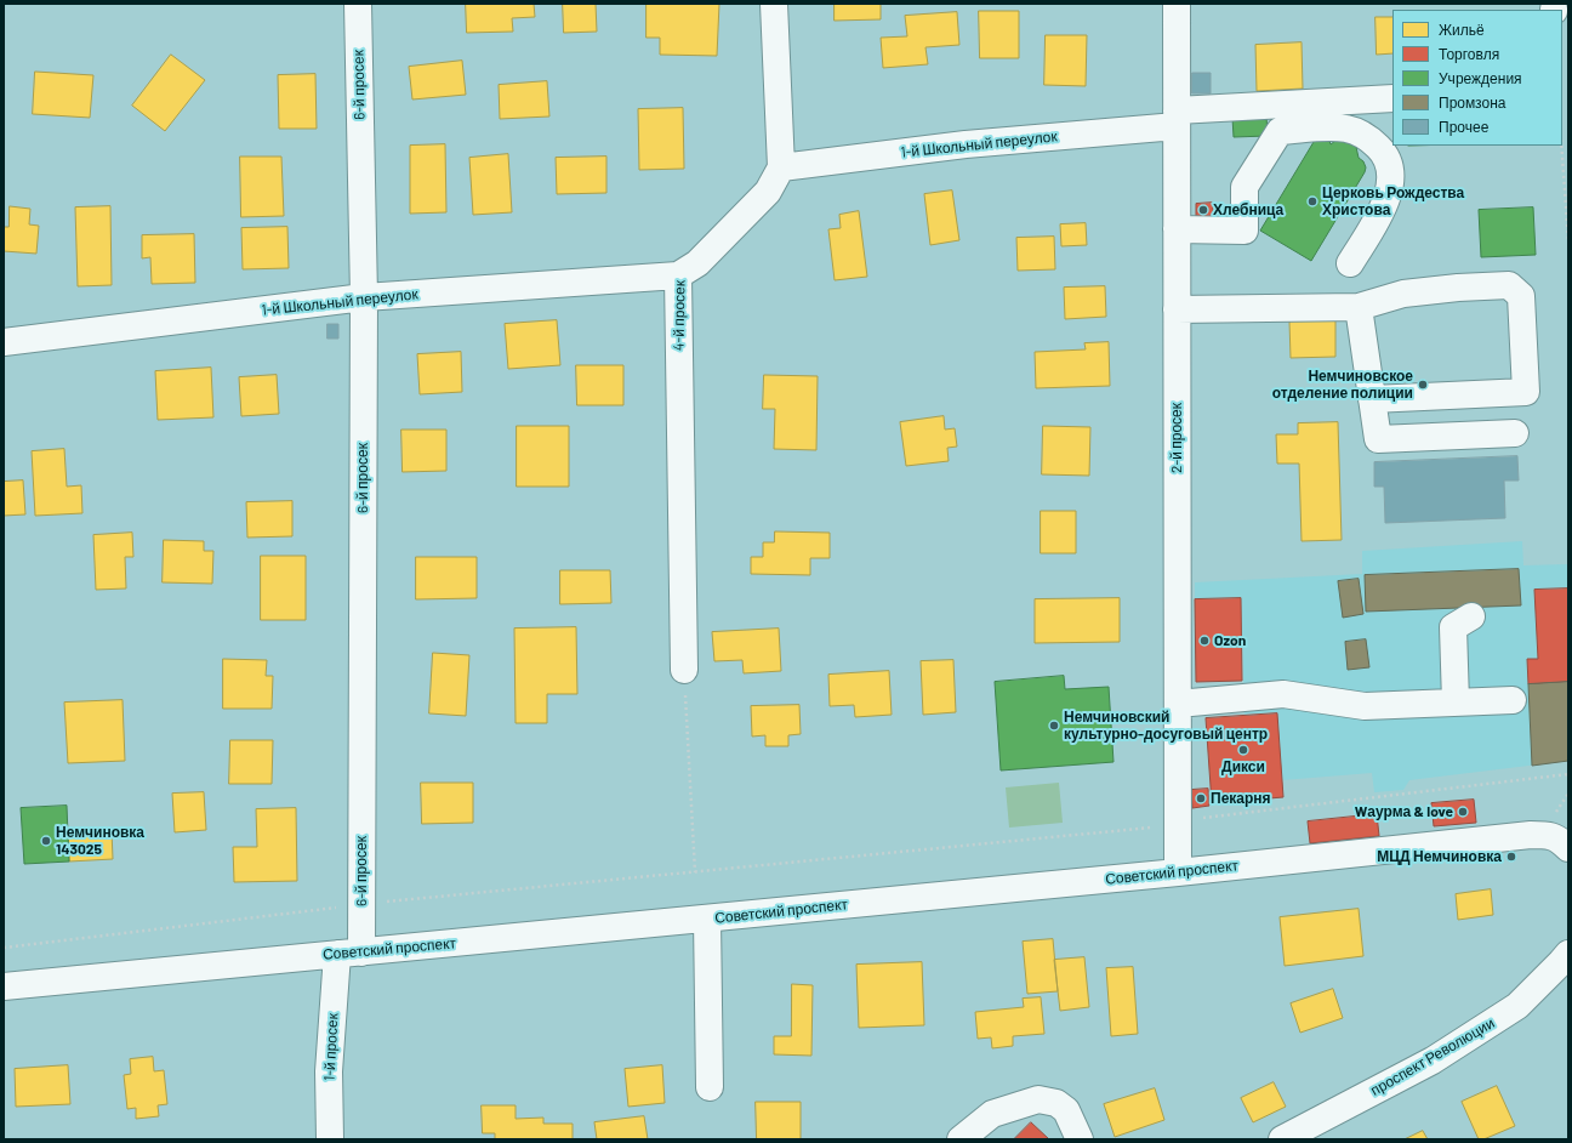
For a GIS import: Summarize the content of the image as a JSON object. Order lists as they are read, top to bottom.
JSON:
{
  "streets": {
    "street": [
      "6-й просек",
      "1-й Школьный переулок",
      "4-й просек",
      "2-й просек",
      "Советский проспект",
      "1-й просек",
      "проспект Революции"
    ]
  },
  "crossings": [
    ["6-й просек", "1-й Школьный переулок"],
    ["6-й просек", "Советский проспект"],
    ["6-й просек", "1-й просек"],
    ["1-й Школьный переулок", "4-й просек"],
    ["1-й Школьный переулок", "2-й просек"],
    ["2-й просек", "Советский проспект"],
    ["Советский проспект", "1-й просек"]
  ],
  "places": [
    "Церковь Рождества Христова",
    "Хлебница",
    "Немчиновское отделение полиции",
    "Ozon",
    "Немчиновский культурно-досуговый центр",
    "Дикси",
    "Пекарня",
    "Wаурма & love",
    "Немчиновка 143025",
    "МЦД Немчиновка"
  ],
  "legend": [
    "Жильё",
    "Торговля",
    "Учреждения",
    "Промзона",
    "Прочее"
  ]
}
